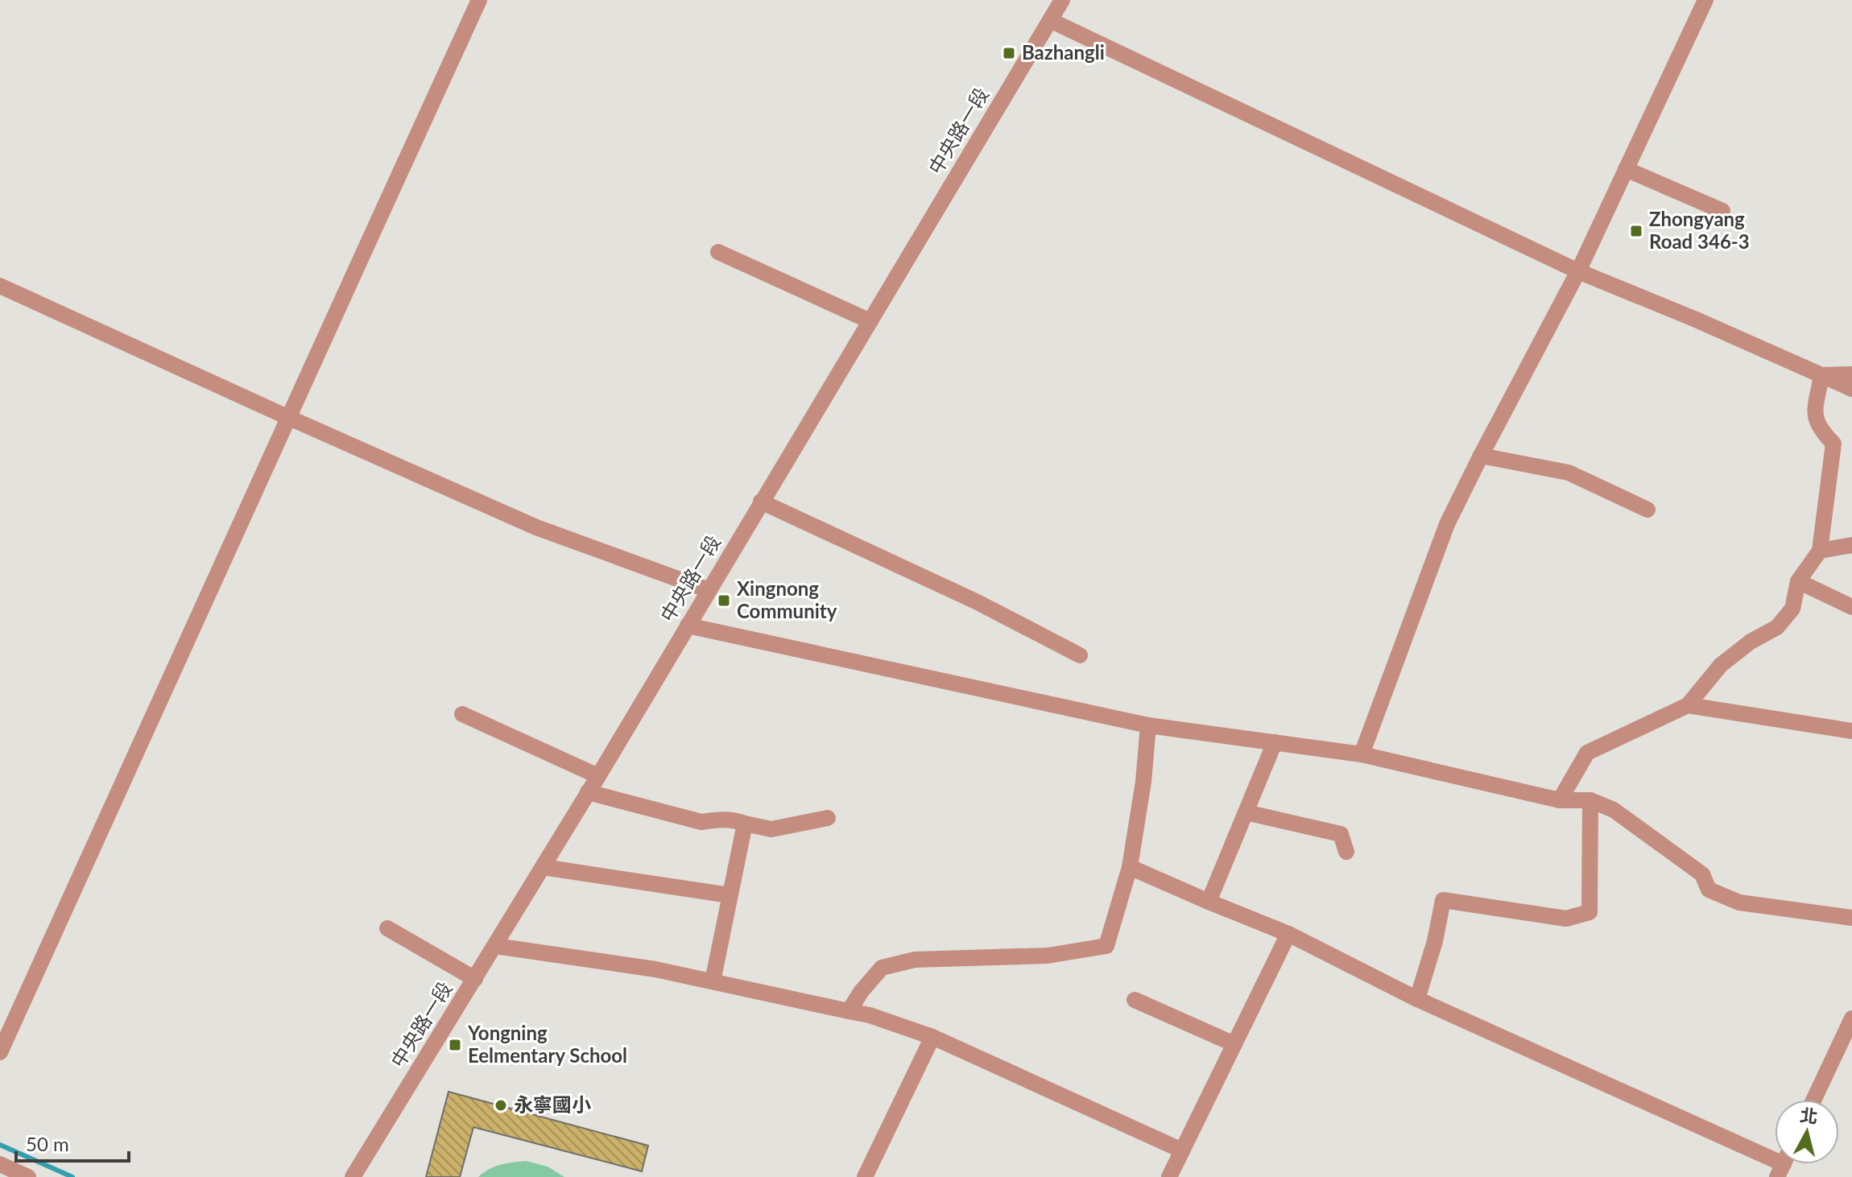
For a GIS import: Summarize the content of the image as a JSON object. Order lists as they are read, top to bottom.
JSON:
{
  "streets": {
    "street": ["中央路一段"]
  },
  "places": {
    "transit": [
      "Bazhangli",
      "Zhongyang Road 346-3",
      "Xingnong Community",
      "Yongning Eelmentary School"
    ],
    "other": ["永寧國小"]
  },
  "scale_bar": "50 m",
  "north": "top"
}
